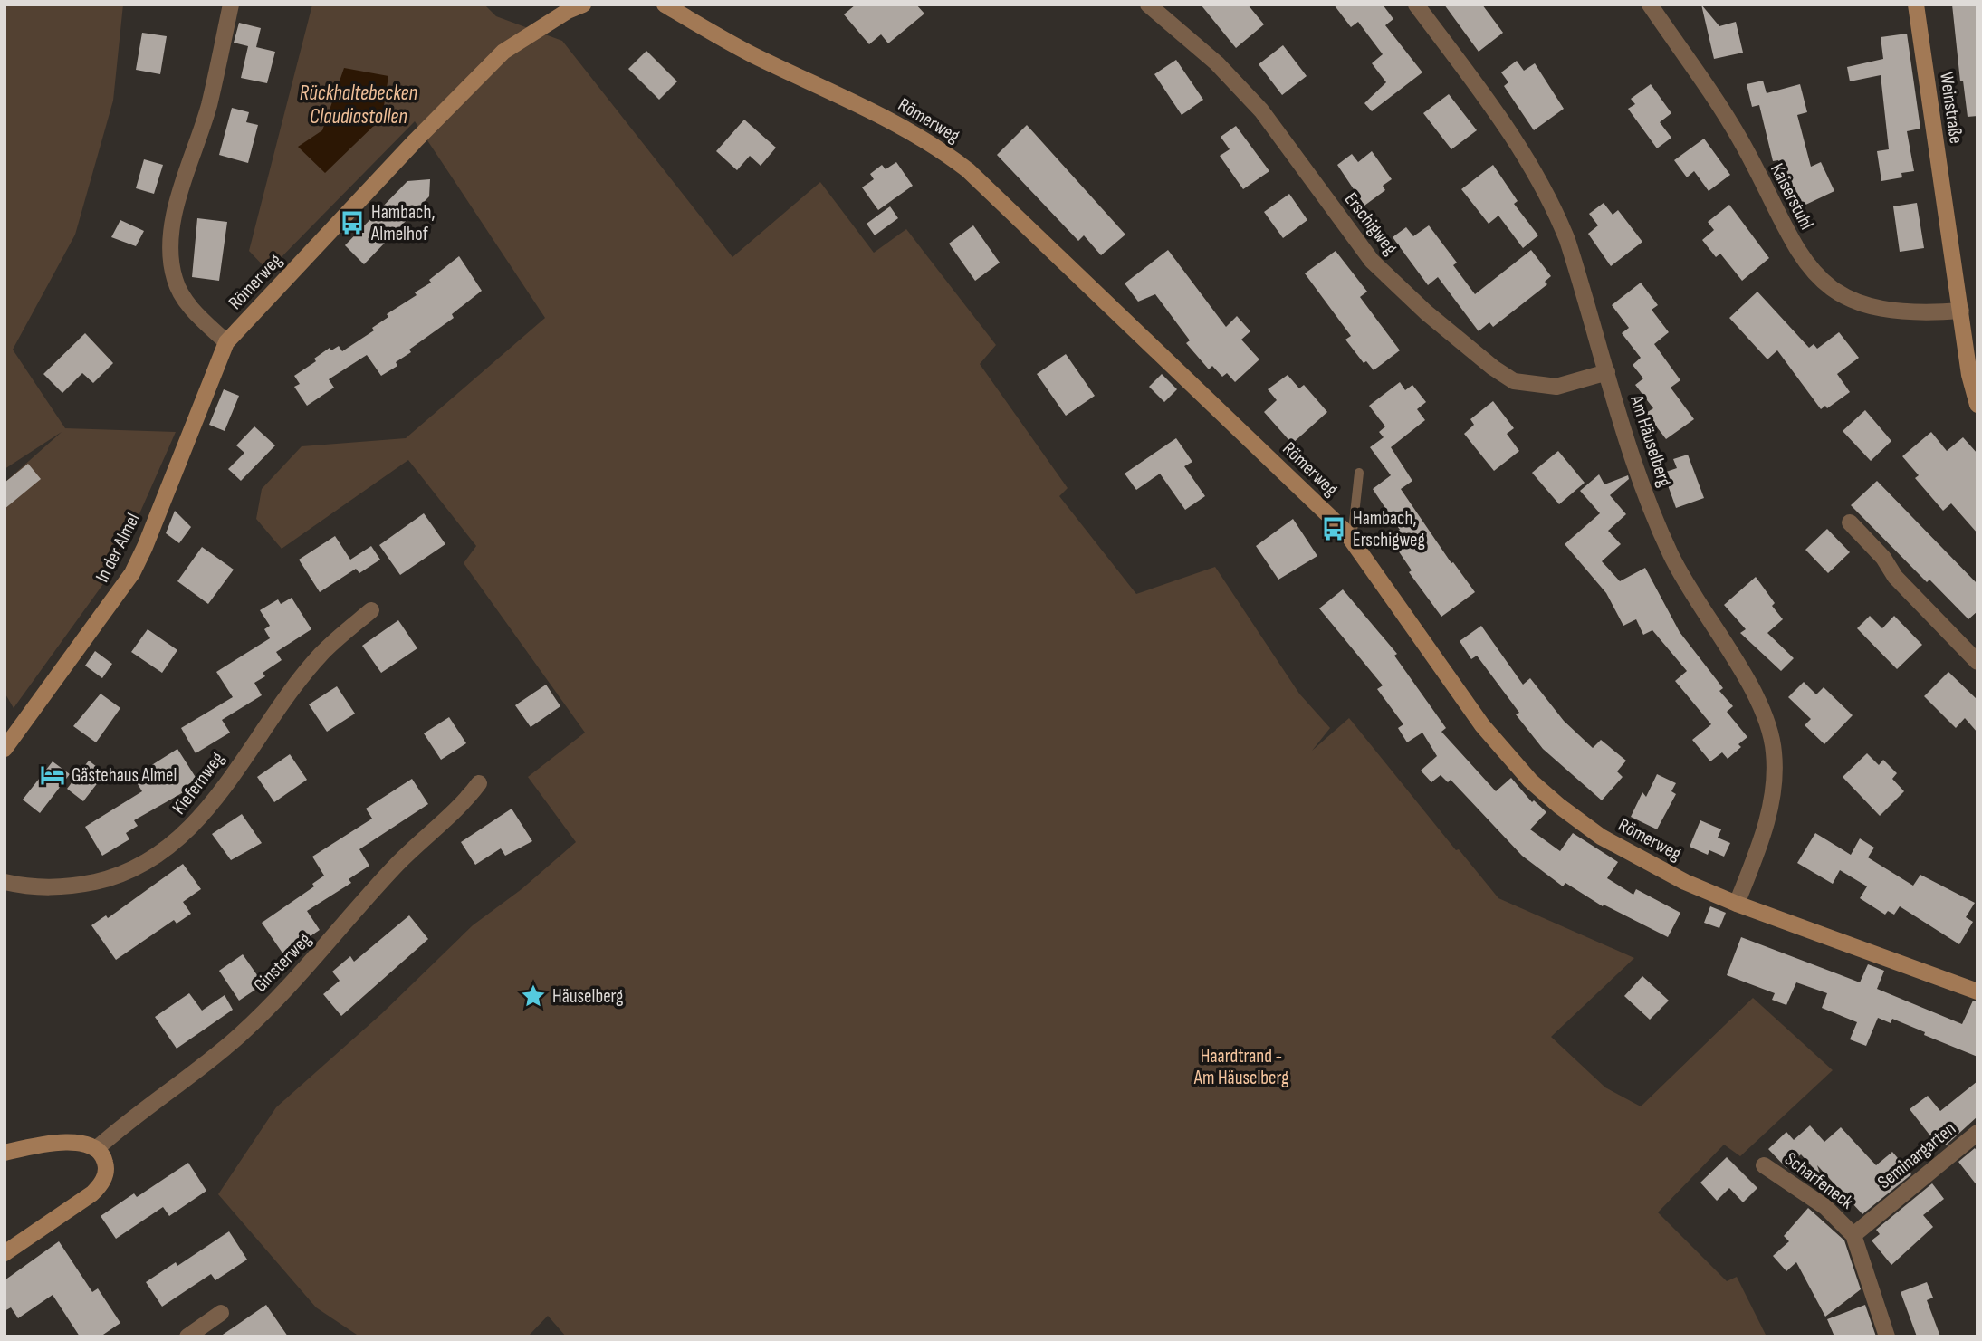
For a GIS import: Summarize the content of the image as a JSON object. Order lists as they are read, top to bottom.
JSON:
{
  "streets": {
    "street": [
      "Weinstraße",
      "Römerweg",
      "Kaiserstuhl",
      "Erschigweg",
      "Am Häuselberg",
      "In der Almel",
      "Kiefernweg",
      "Ginsterweg",
      "Seminargarten",
      "Scharfeneck"
    ]
  },
  "crossings": [
    ["Weinstraße", "Kaiserstuhl"],
    ["Römerweg", "Am Häuselberg"],
    ["Römerweg", "In der Almel"],
    ["Erschigweg", "Am Häuselberg"],
    ["Seminargarten", "Scharfeneck"]
  ],
  "water": ["Rückhaltebecken Claudiastollen"],
  "parks": ["Haardtrand - Am Häuselberg"],
  "places": {
    "bus stop": ["Hambach, Almelhof", "Hambach, Erschigweg"],
    "hotel": ["Gästehaus Almel"],
    "place": ["Häuselberg"]
  }
}
